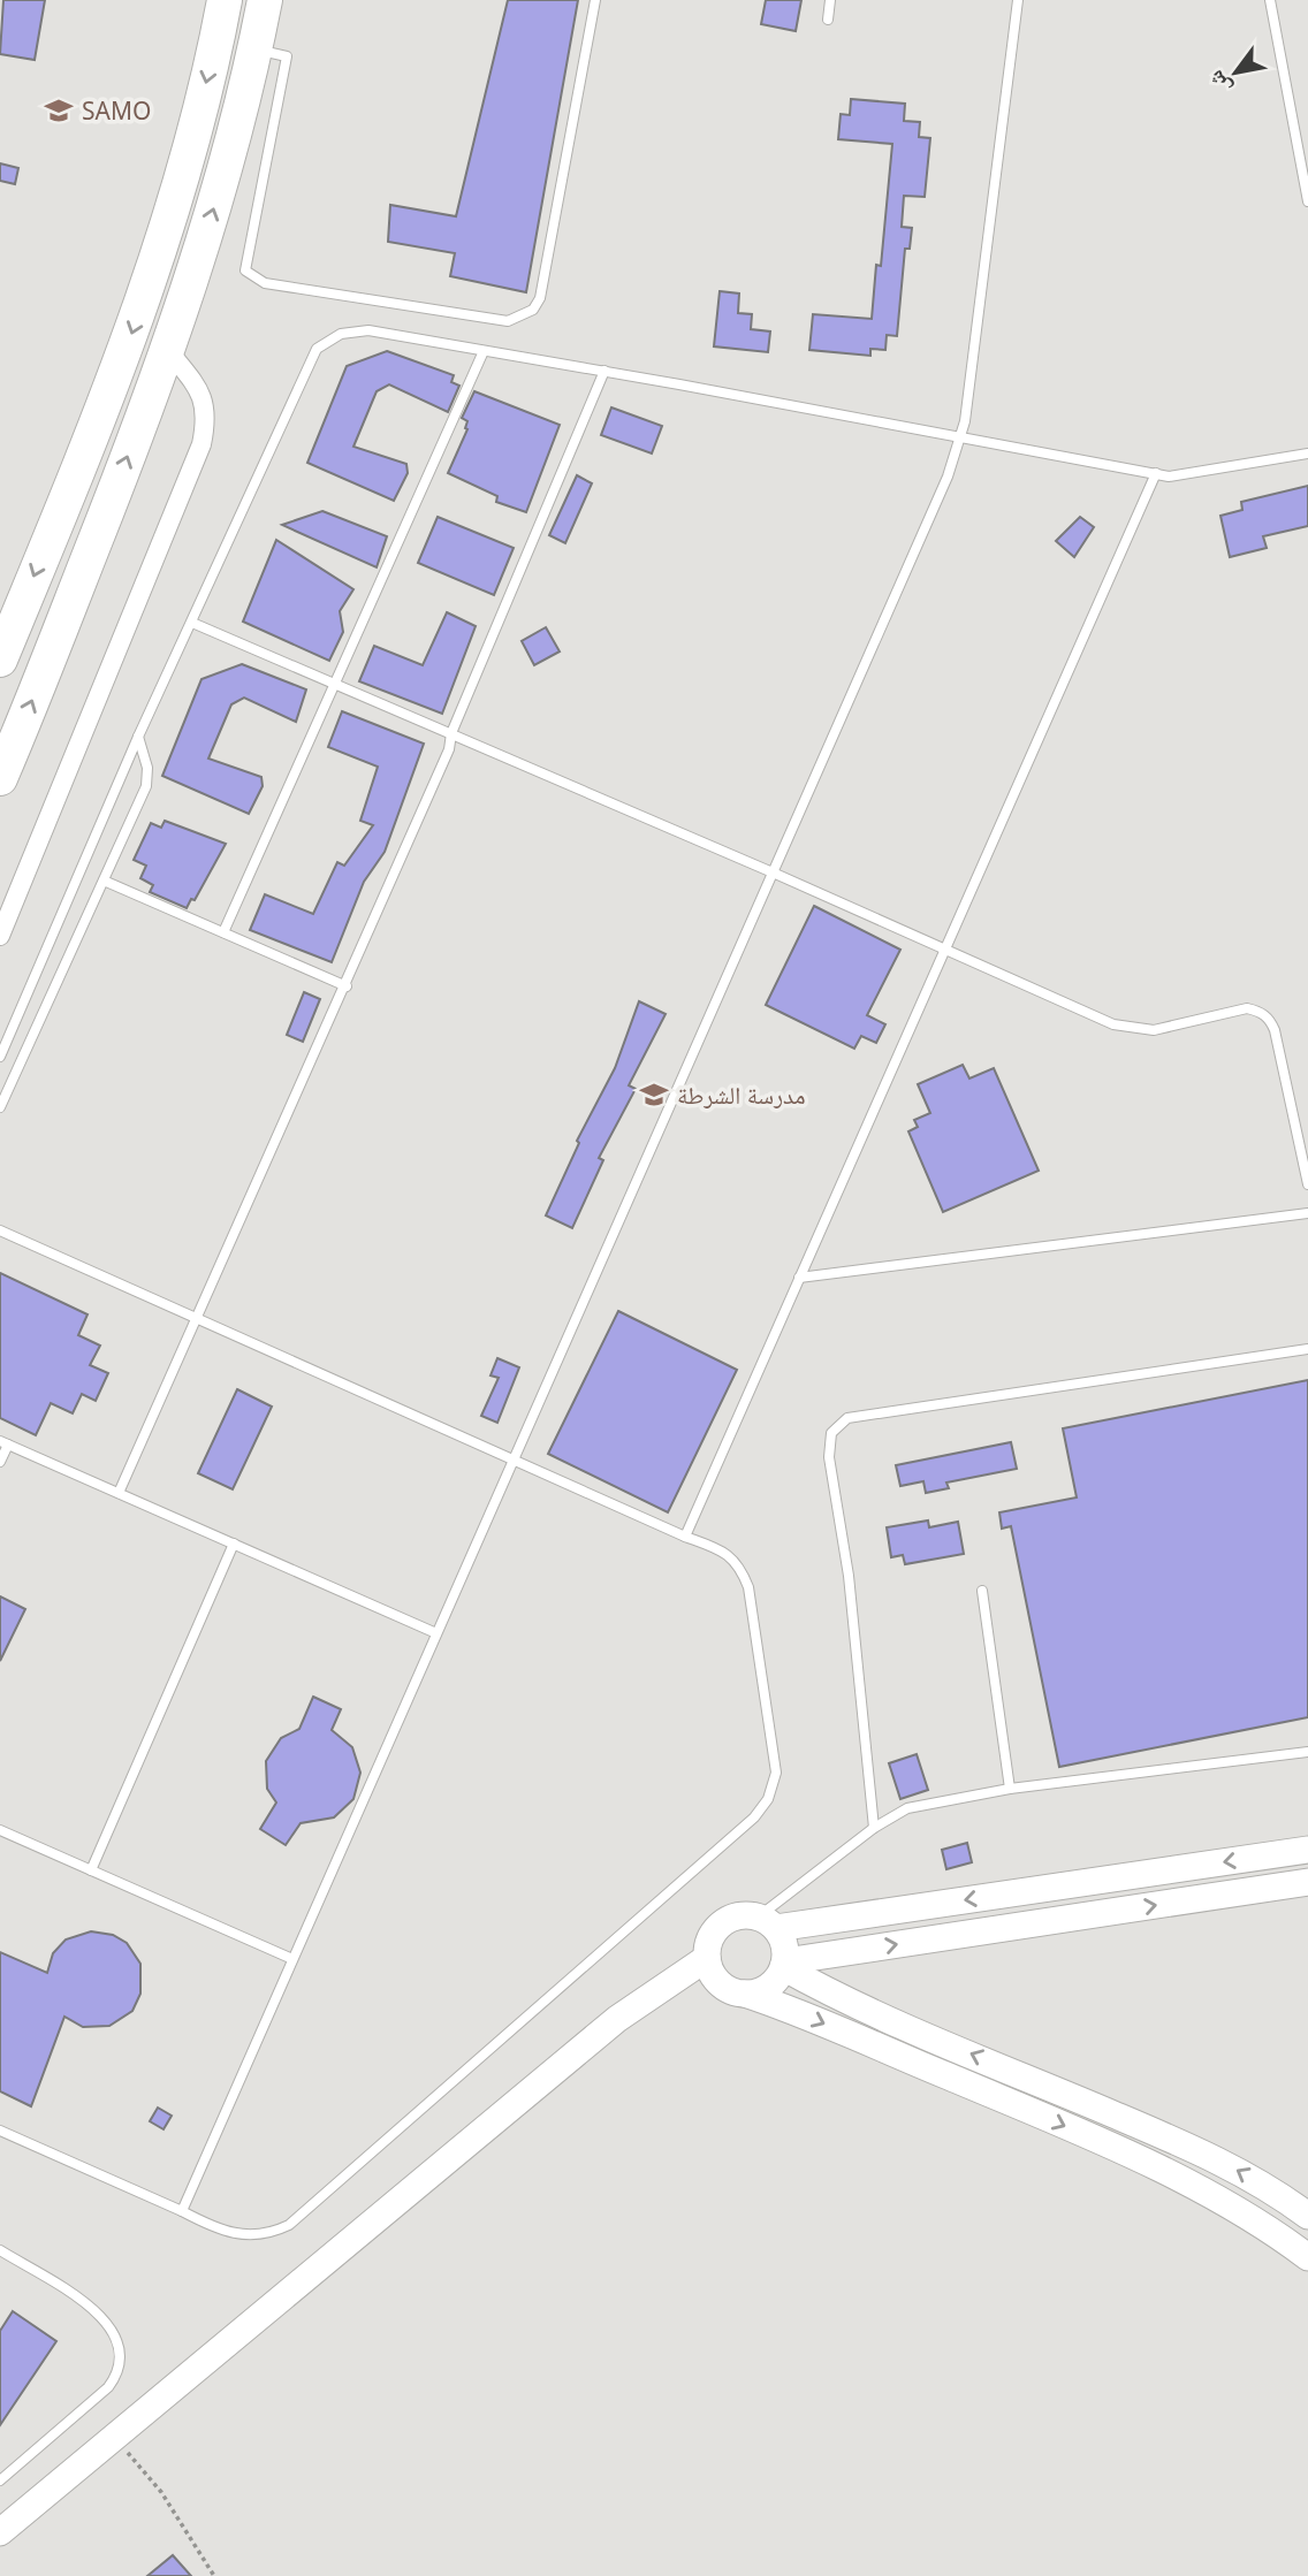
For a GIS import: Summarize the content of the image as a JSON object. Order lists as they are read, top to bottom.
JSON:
{
  "places": {
    "school or university": ["SAMO", "مدرسة الشرطة"]
  },
  "north": "bottom left"
}
